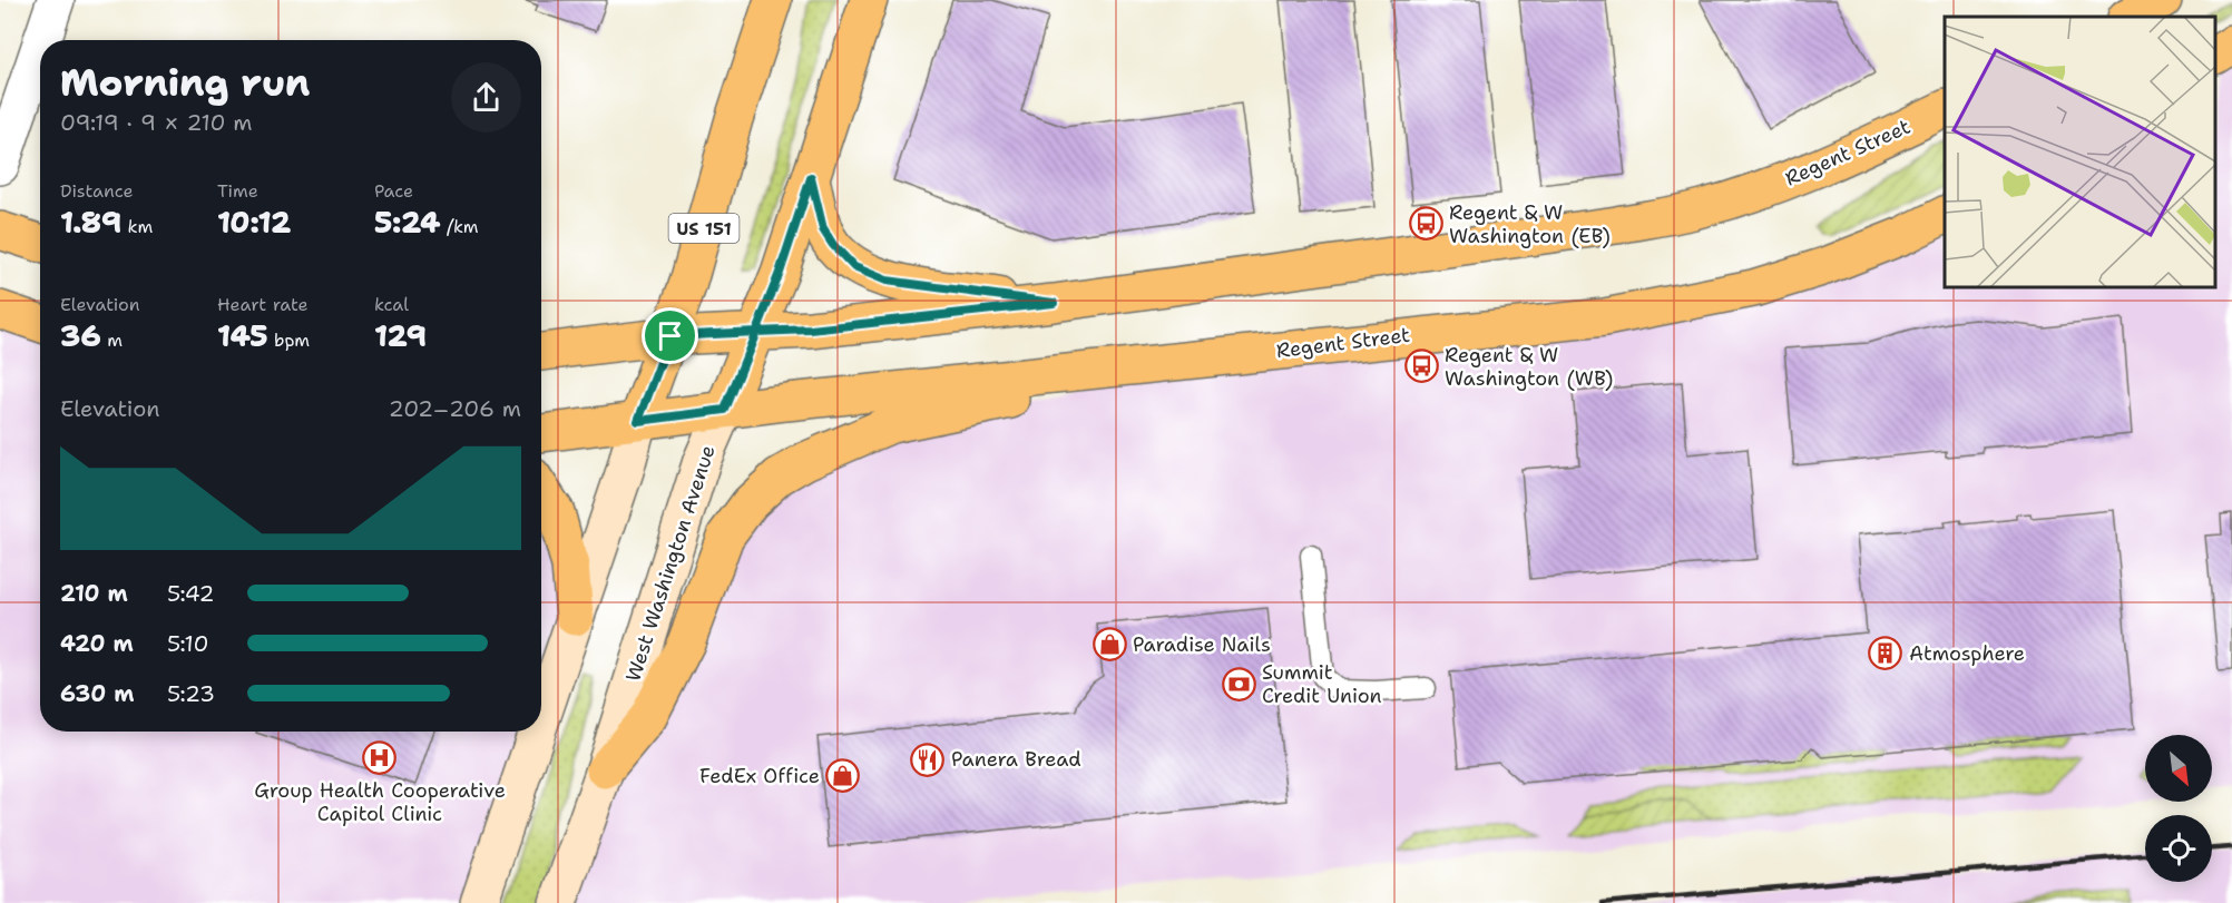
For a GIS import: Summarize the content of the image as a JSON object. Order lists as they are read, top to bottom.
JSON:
{
  "streets": {
    "main road": ["Regent Street", "US 151", "West Washington Avenue"]
  },
  "crossings": [
    ["Regent Street", "US 151"],
    ["Regent Street", "West Washington Avenue"]
  ],
  "places": {
    "bus stop": ["Regent & W Washington (EB)", "Regent & W Washington (WB)"],
    "shop": ["Paradise Nails", "FedEx Office"],
    "building": ["Atmosphere"],
    "bank": ["Summit Credit Union"],
    "hospital": ["Group Health Cooperative Capitol Clinic"],
    "restaurant": ["Panera Bread"]
  },
  "north": "bottom right",
  "page": {
    "heading": ["Morning run", "09:19 · 9 × 210 m"],
    "stats": [
      ["Distance", "1.89 km"],
      ["Time", "10:12"],
      ["Pace", "5:24 /km"],
      ["Elevation", "36 m"],
      ["Heart rate", "145 bpm"],
      ["kcal", "129"]
    ],
    "chart": ["Elevation", "202–206 m"],
    "list": [
      {
        "name": "210 m",
        "note": "5:42"
      },
      {
        "name": "420 m",
        "note": "5:10"
      },
      {
        "name": "630 m",
        "note": "5:23"
      }
    ]
  }
}
